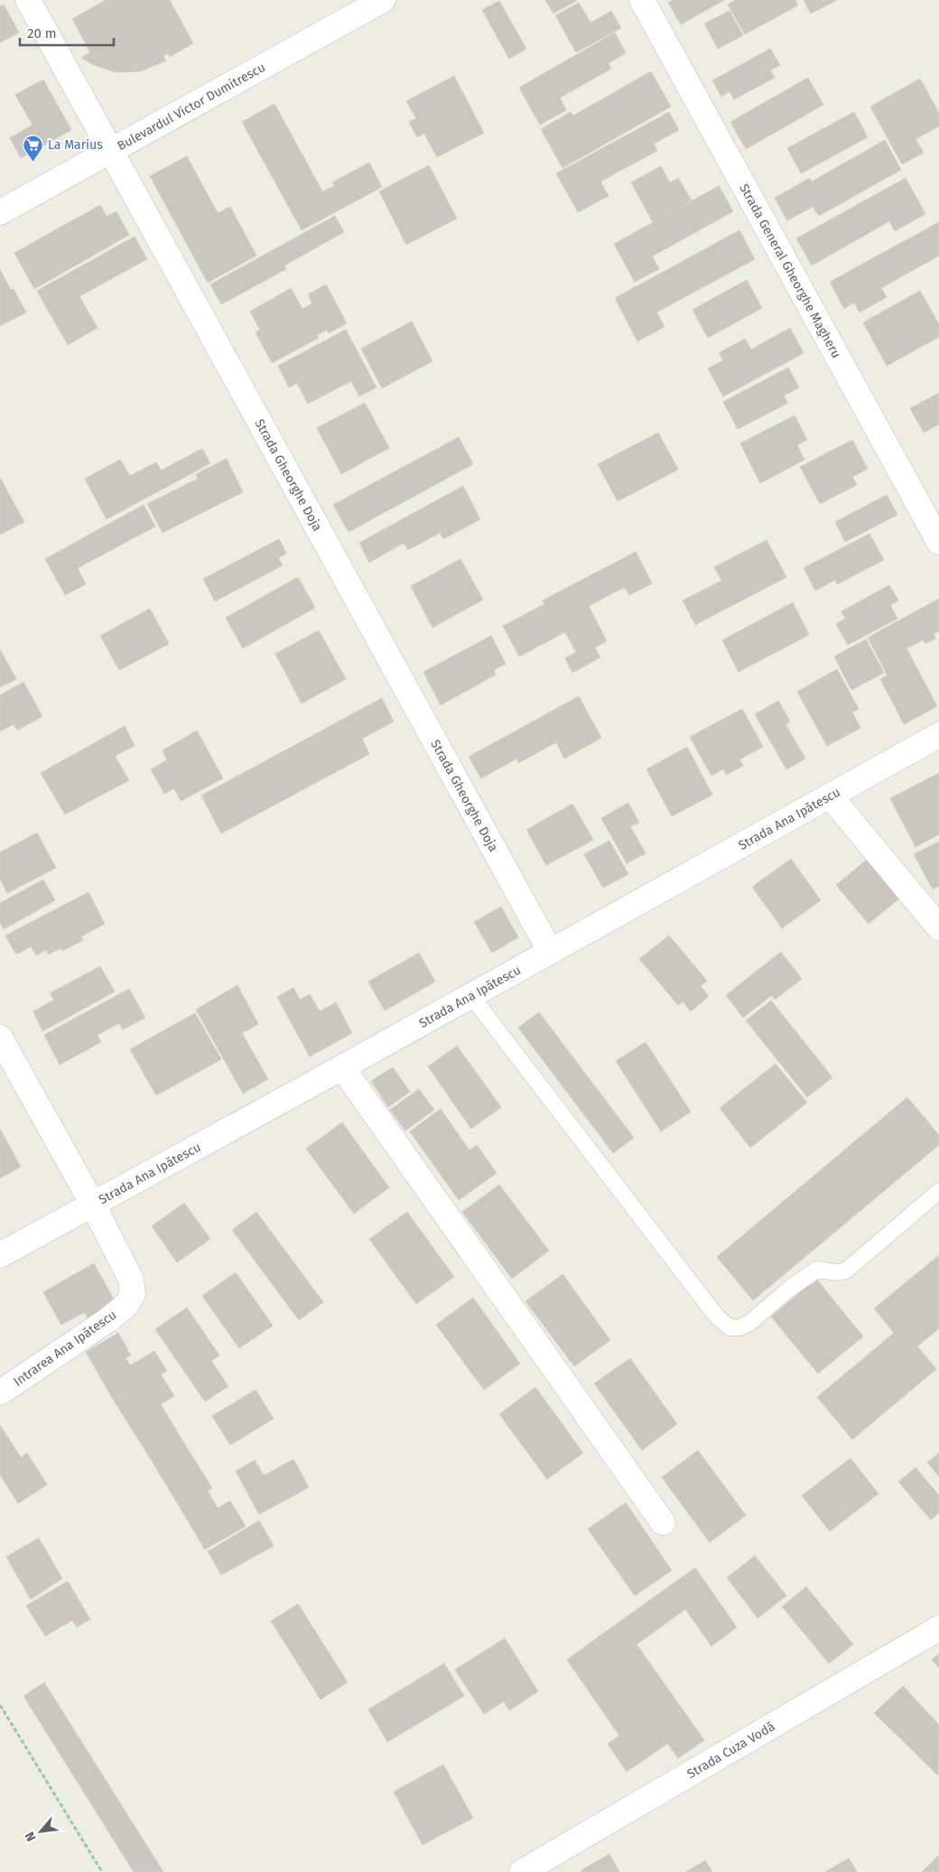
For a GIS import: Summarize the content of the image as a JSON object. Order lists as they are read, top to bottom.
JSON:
{
  "streets": {
    "street": [
      "Bulevardul Victor Dumitrescu",
      "Strada General Gheorghe Magheru",
      "Strada Gheorghe Doja",
      "Strada Ana Ipătescu",
      "Intrarea Ana Ipătescu",
      "Strada Cuza Vodă"
    ]
  },
  "crossings": [
    ["Bulevardul Victor Dumitrescu", "Strada Gheorghe Doja"],
    ["Strada Gheorghe Doja", "Strada Ana Ipătescu"],
    ["Strada Ana Ipătescu", "Intrarea Ana Ipătescu"]
  ],
  "places": {
    "supermarket": ["La Marius"]
  },
  "scale_bar": "20 m",
  "north": "bottom left"
}
